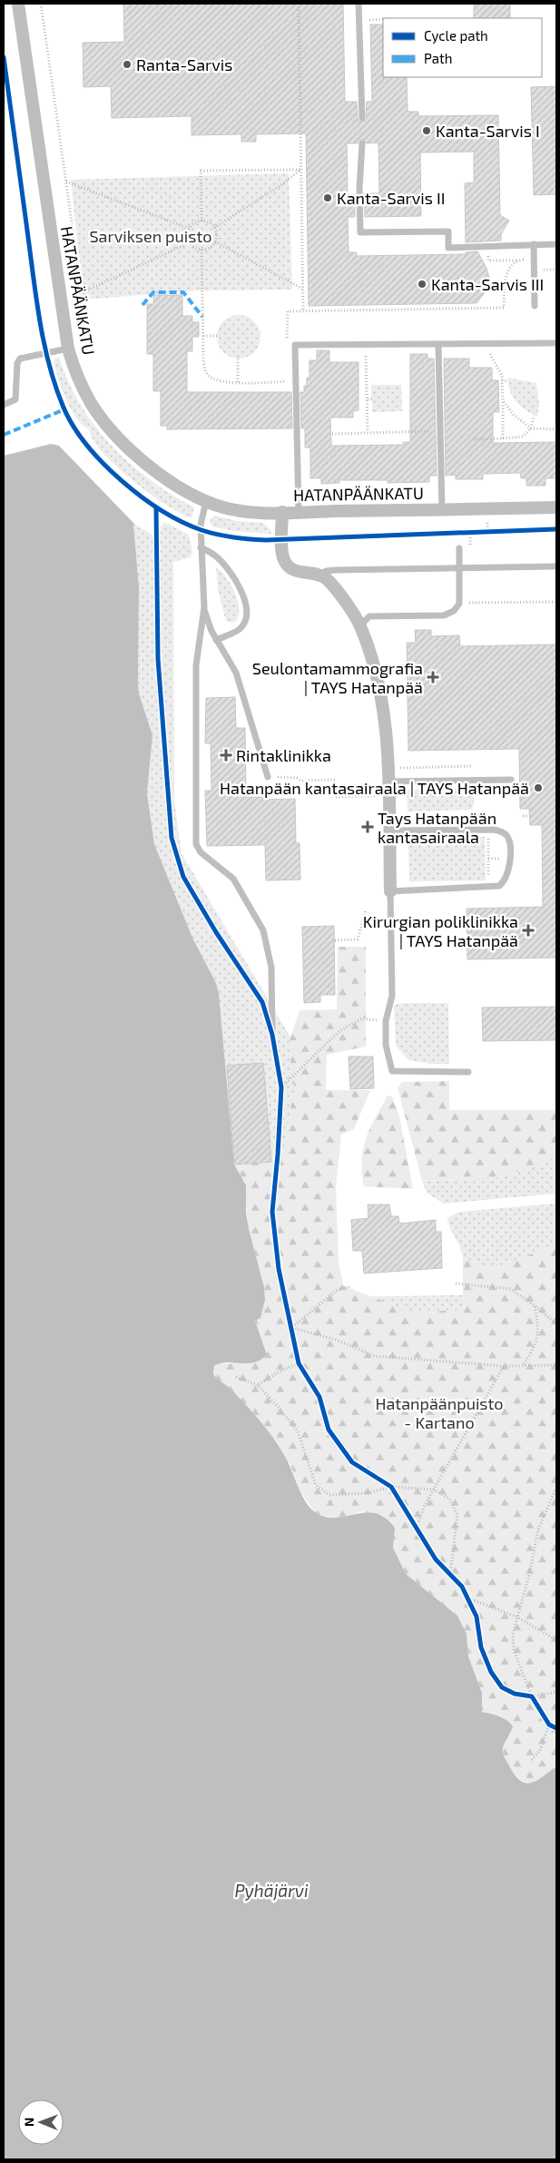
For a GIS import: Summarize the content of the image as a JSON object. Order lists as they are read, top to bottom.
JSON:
{
  "streets": {
    "street": ["HATANPÄÄNKATU"]
  },
  "water": ["Pyhäjärvi"],
  "parks": ["Sarviksen puisto", "Hatanpäänpuisto - Kartano"],
  "places": {
    "other": [
      "Ranta-Sarvis",
      "Kanta-Sarvis I",
      "Kanta-Sarvis II",
      "Kanta-Sarvis III",
      "Hatanpään kantasairaala | TAYS Hatanpää"
    ],
    "health": [
      "Seulontamammografia | TAYS Hatanpää",
      "Rintaklinikka",
      "Tays Hatanpään kantasairaala",
      "Kirurgian poliklinikka | TAYS Hatanpää"
    ]
  },
  "legend": ["Cycle path", "Path"],
  "north": "left"
}
